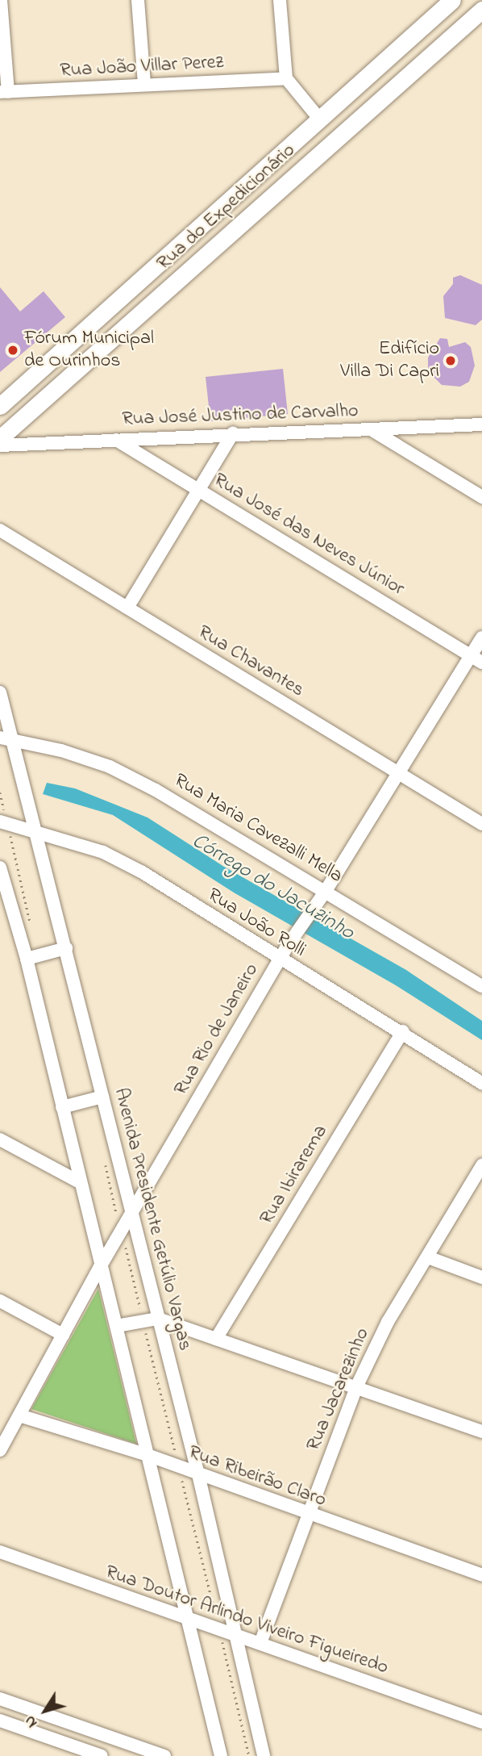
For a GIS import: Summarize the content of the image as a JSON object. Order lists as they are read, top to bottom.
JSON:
{
  "streets": {
    "main road": ["Rua do Expedicionário"],
    "street": [
      "Rua João Villar Perez",
      "Rua José Justino de Carvalho",
      "Rua José das Neves Júnior",
      "Rua Chavantes",
      "Rua Maria Cavezalli Mella",
      "Rua João Rolli",
      "Rua Rio de Janeiro",
      "Rua Ibirarema",
      "Avenida Presidente Getúlio Vargas",
      "Rua Jacarezinho",
      "Rua Ribeirão Claro",
      "Rua Doutor Arlindo Viveiro Figueiredo"
    ]
  },
  "crossings": [
    ["Rua José Justino de Carvalho", "Rua José das Neves Júnior"],
    ["Rua José das Neves Júnior", "Rua Rio de Janeiro"],
    ["Rua Chavantes", "Rua Rio de Janeiro"],
    ["Rua Maria Cavezalli Mella", "Rua Rio de Janeiro"],
    ["Rua Maria Cavezalli Mella", "Avenida Presidente Getúlio Vargas"],
    ["Rua João Rolli", "Rua Rio de Janeiro"],
    ["Rua João Rolli", "Rua Ibirarema"],
    ["Rua João Rolli", "Avenida Presidente Getúlio Vargas"],
    ["Rua Rio de Janeiro", "Avenida Presidente Getúlio Vargas"],
    ["Rua Rio de Janeiro", "Rua Ribeirão Claro"],
    ["Avenida Presidente Getúlio Vargas", "Rua Ribeirão Claro"],
    ["Avenida Presidente Getúlio Vargas", "Rua Doutor Arlindo Viveiro Figueiredo"],
    ["Rua Jacarezinho", "Rua Ribeirão Claro"],
    ["Rua Jacarezinho", "Rua Doutor Arlindo Viveiro Figueiredo"]
  ],
  "water": ["Córrego do Jacuzinho"],
  "places": ["Fórum Municipal de Ourinhos", "Edifício Villa Di Capri"],
  "north": "bottom left"
}
